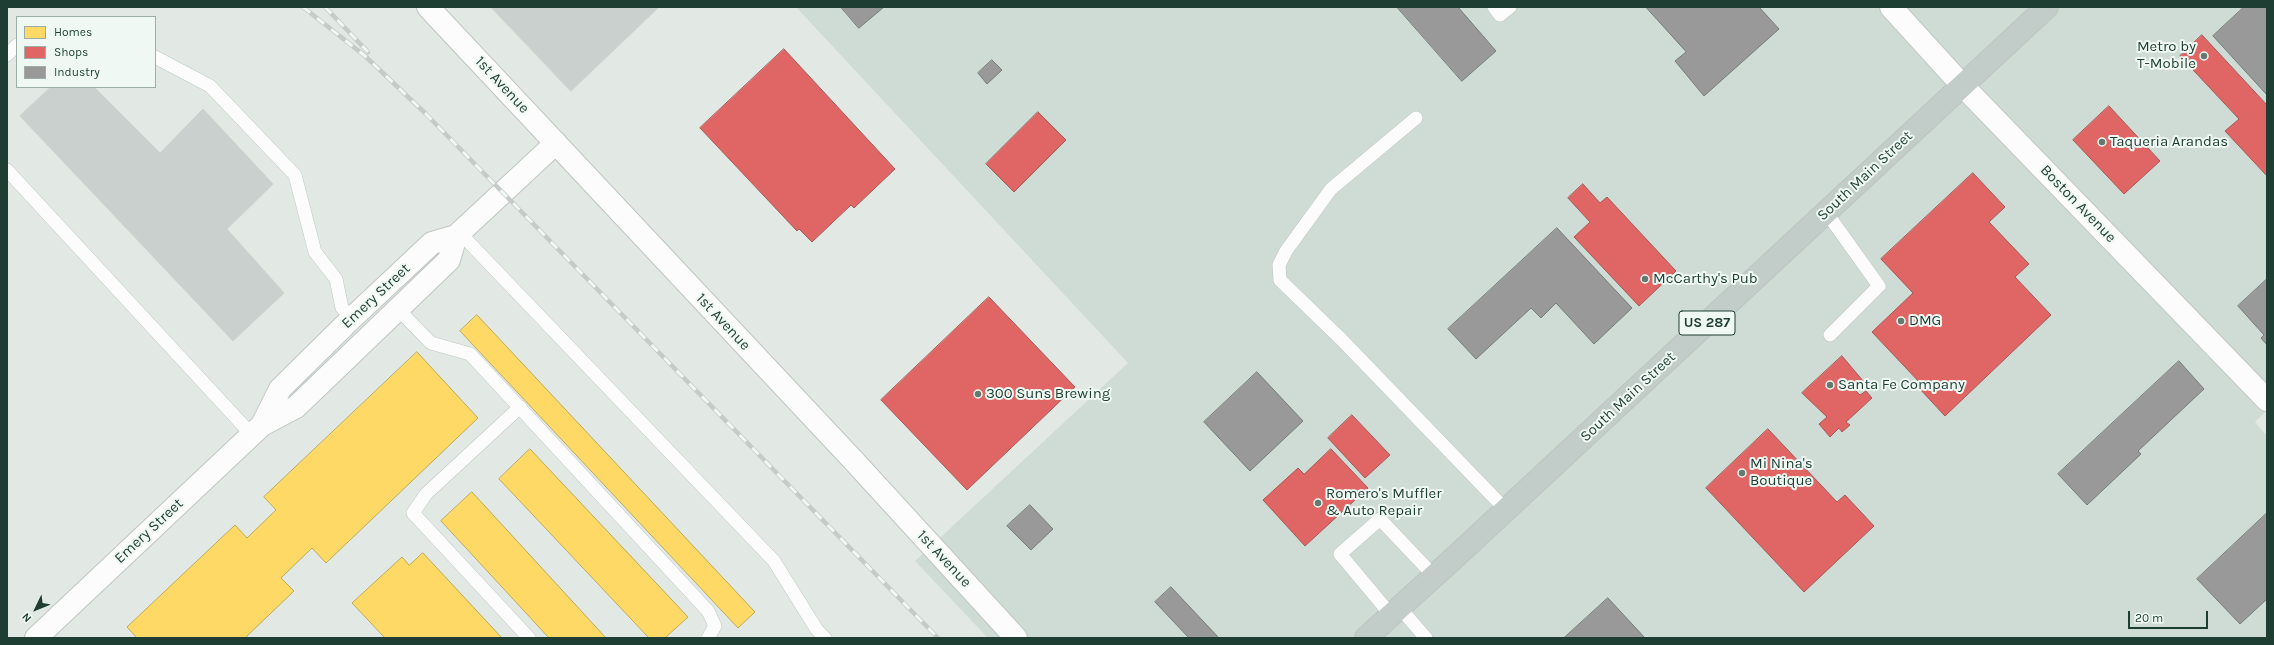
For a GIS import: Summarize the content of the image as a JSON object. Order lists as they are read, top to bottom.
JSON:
{
  "streets": {
    "highway": ["South Main Street", "US 287"],
    "street": ["1st Avenue", "Boston Avenue", "Emery Street"]
  },
  "crossings": [
    ["1st Avenue", "Emery Street"],
    ["South Main Street", "Boston Avenue"]
  ],
  "places": [
    "Metro by T-Mobile",
    "Taqueria Arandas",
    "McCarthy's Pub",
    "DMG",
    "Santa Fe Company",
    "300 Suns Brewing",
    "Mi Nina's Boutique",
    "Romero's Muffler & Auto Repair"
  ],
  "legend": ["Homes", "Shops", "Industry"],
  "scale_bar": "20 m",
  "north": "bottom left"
}
